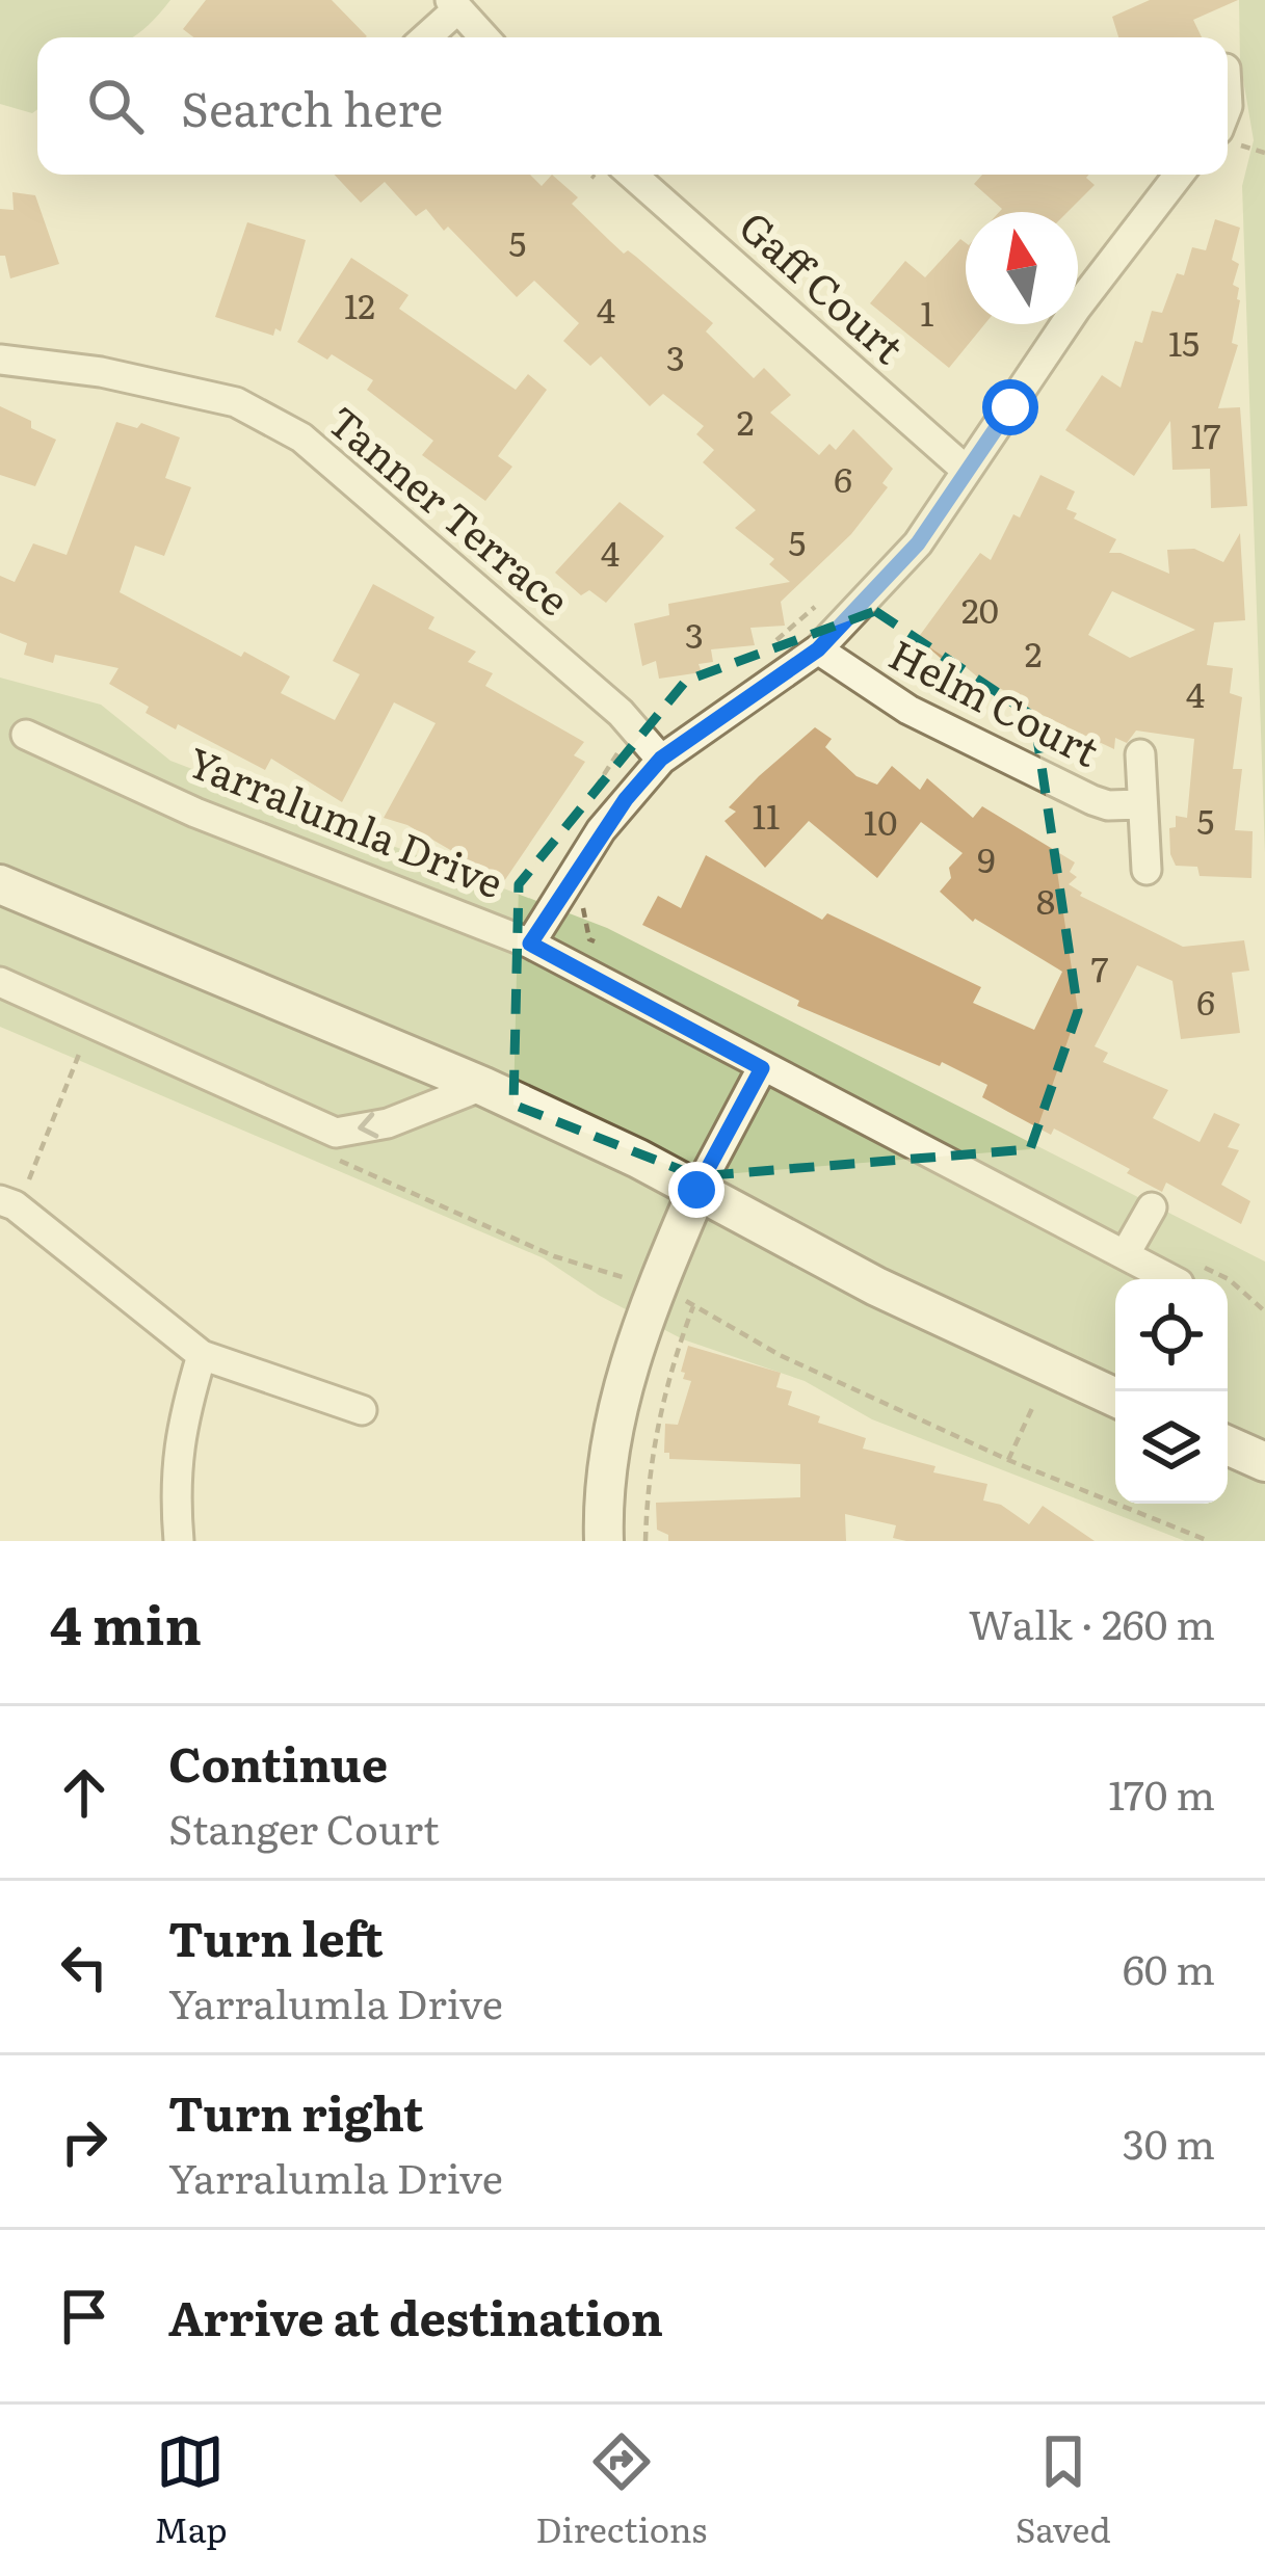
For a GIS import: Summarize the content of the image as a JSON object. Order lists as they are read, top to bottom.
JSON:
{
  "streets": {
    "street": [
      "Gaff Court",
      "Tanner Terrace",
      "Helm Court",
      "Yarralumla Drive"
    ]
  },
  "house_numbers": [
    "5",
    "12",
    "4",
    "1",
    "15",
    "3",
    "2",
    "17",
    "6",
    "5",
    "4",
    "20",
    "3",
    "2",
    "4",
    "11",
    "5",
    "10",
    "9",
    "8",
    "7",
    "6"
  ],
  "north": "top",
  "page": {
    "search": "Search here",
    "heading": ["4 min", "Walk · 260 m"],
    "list": [
      ["Continue", "Stanger Court", "170 m"],
      ["Turn left", "Yarralumla Drive", "60 m"],
      ["Turn right", "Yarralumla Drive", "30 m"],
      "Arrive at destination"
    ],
    "nav": ["Map", "Directions", "Saved"]
  }
}
